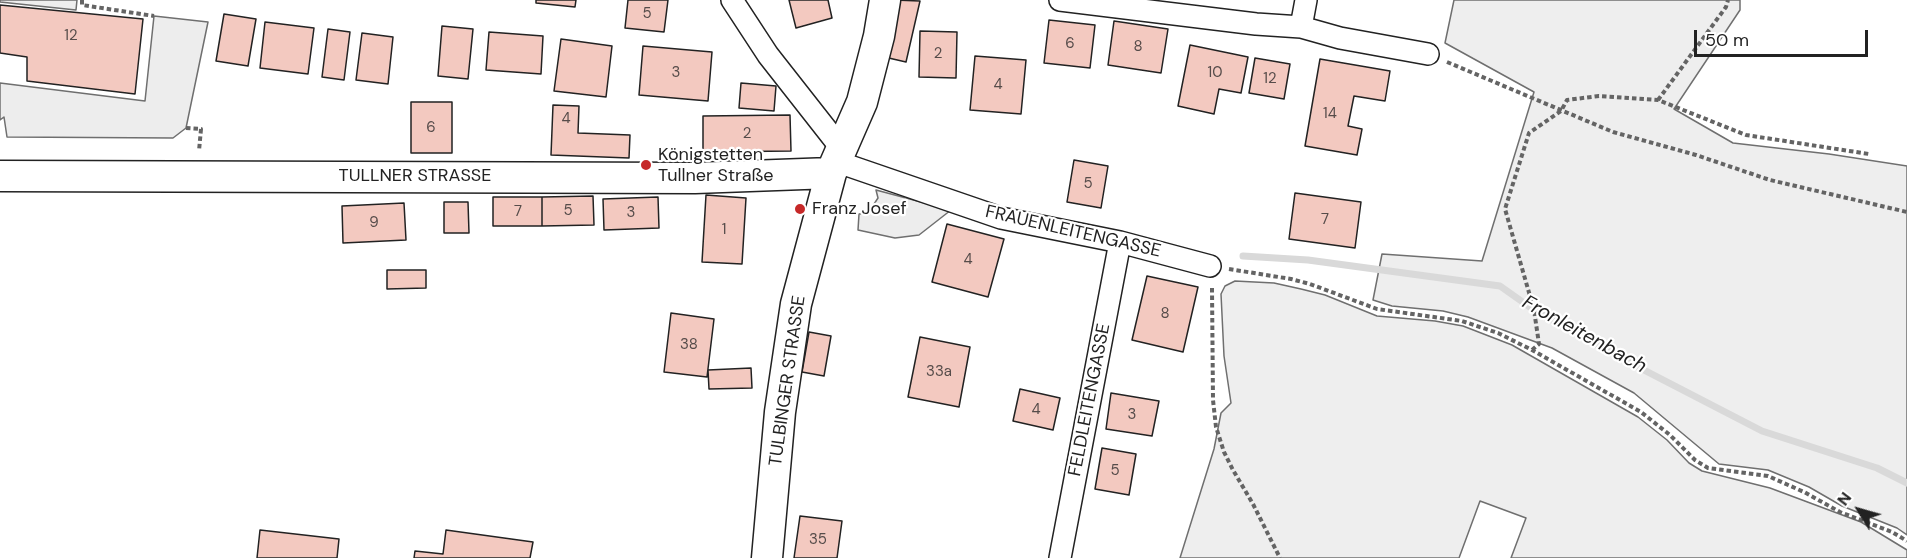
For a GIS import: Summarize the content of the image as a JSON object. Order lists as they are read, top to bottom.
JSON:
{
  "streets": {
    "main road": ["TULLNER STRASSE", "TULBINGER STRASSE"],
    "street": ["FRAUENLEITENGASSE", "FELDLEITENGASSE"]
  },
  "crossings": [
    ["TULLNER STRASSE", "FRAUENLEITENGASSE"],
    ["TULLNER STRASSE", "TULBINGER STRASSE"],
    ["FRAUENLEITENGASSE", "TULBINGER STRASSE"],
    ["FRAUENLEITENGASSE", "FELDLEITENGASSE"]
  ],
  "water": ["Fronleitenbach"],
  "places": ["Königstetten Tullner Straße", "Franz Josef"],
  "house_numbers": [
    "5",
    "12",
    "6",
    "8",
    "2",
    "3",
    "10",
    "12",
    "4",
    "14",
    "4",
    "6",
    "2",
    "5",
    "5",
    "7",
    "3",
    "7",
    "9",
    "1",
    "4",
    "8",
    "38",
    "33a",
    "4",
    "3",
    "5",
    "35"
  ],
  "scale_bar": "50 m",
  "north": "top left"
}
